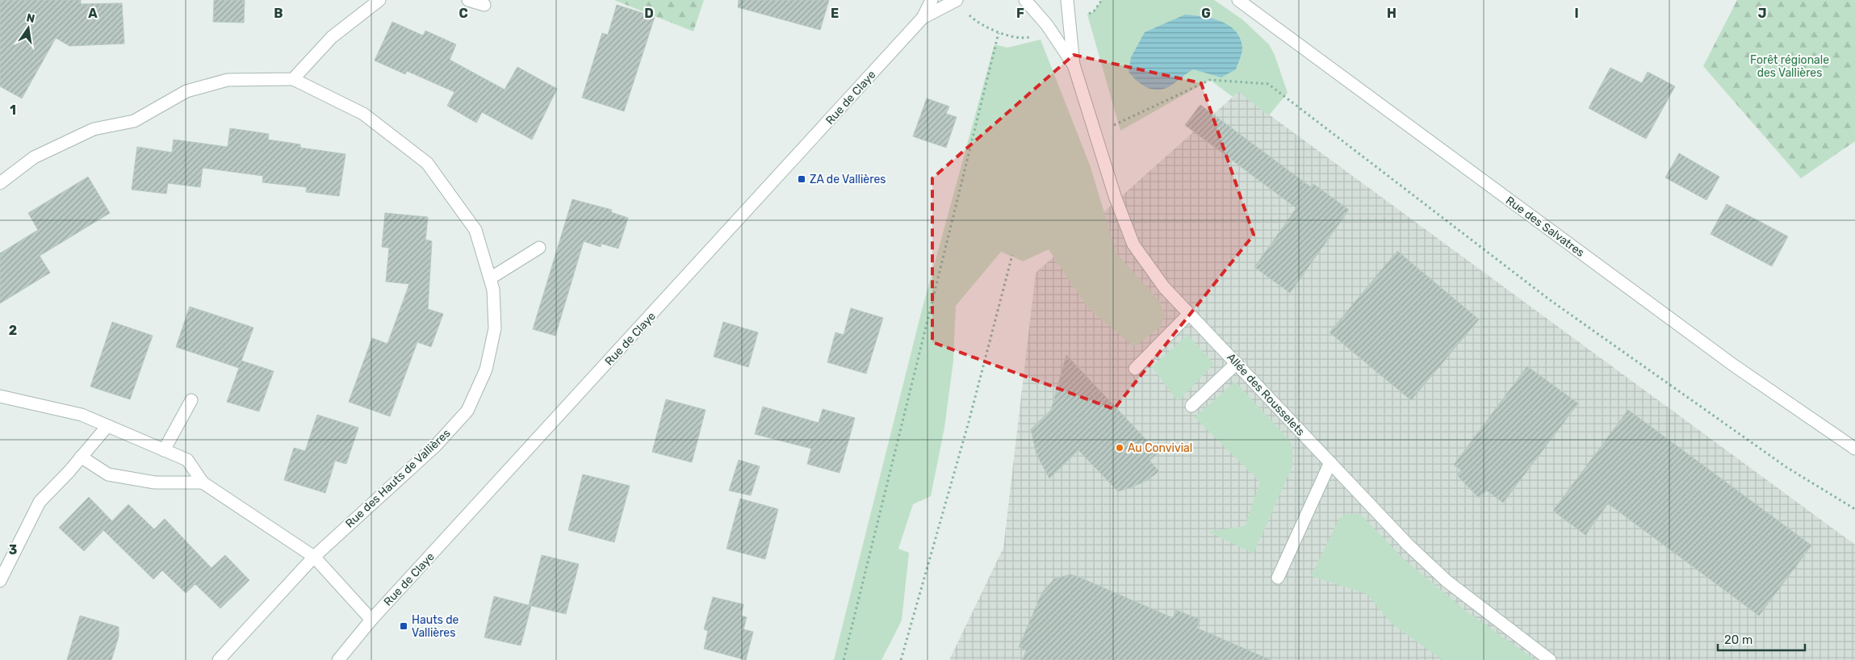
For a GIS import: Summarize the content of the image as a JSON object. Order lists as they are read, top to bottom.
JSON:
{
  "streets": {
    "street": [
      "Rue de Claye",
      "Rue des Salvatres",
      "Allée des Rousselets",
      "Rue des Hauts de Vallières"
    ]
  },
  "parks": ["Forêt régionale des Vallières"],
  "places": {
    "transit": ["ZA de Vallières", "Hauts de Vallières"],
    "other": ["Au Convivial"]
  },
  "scale_bar": "20 m",
  "north": "top",
  "grid": {
    "columns": [
      "A",
      "B",
      "C",
      "D",
      "E",
      "F",
      "G",
      "H",
      "I",
      "J"
    ],
    "rows": ["1", "2", "3"]
  }
}
